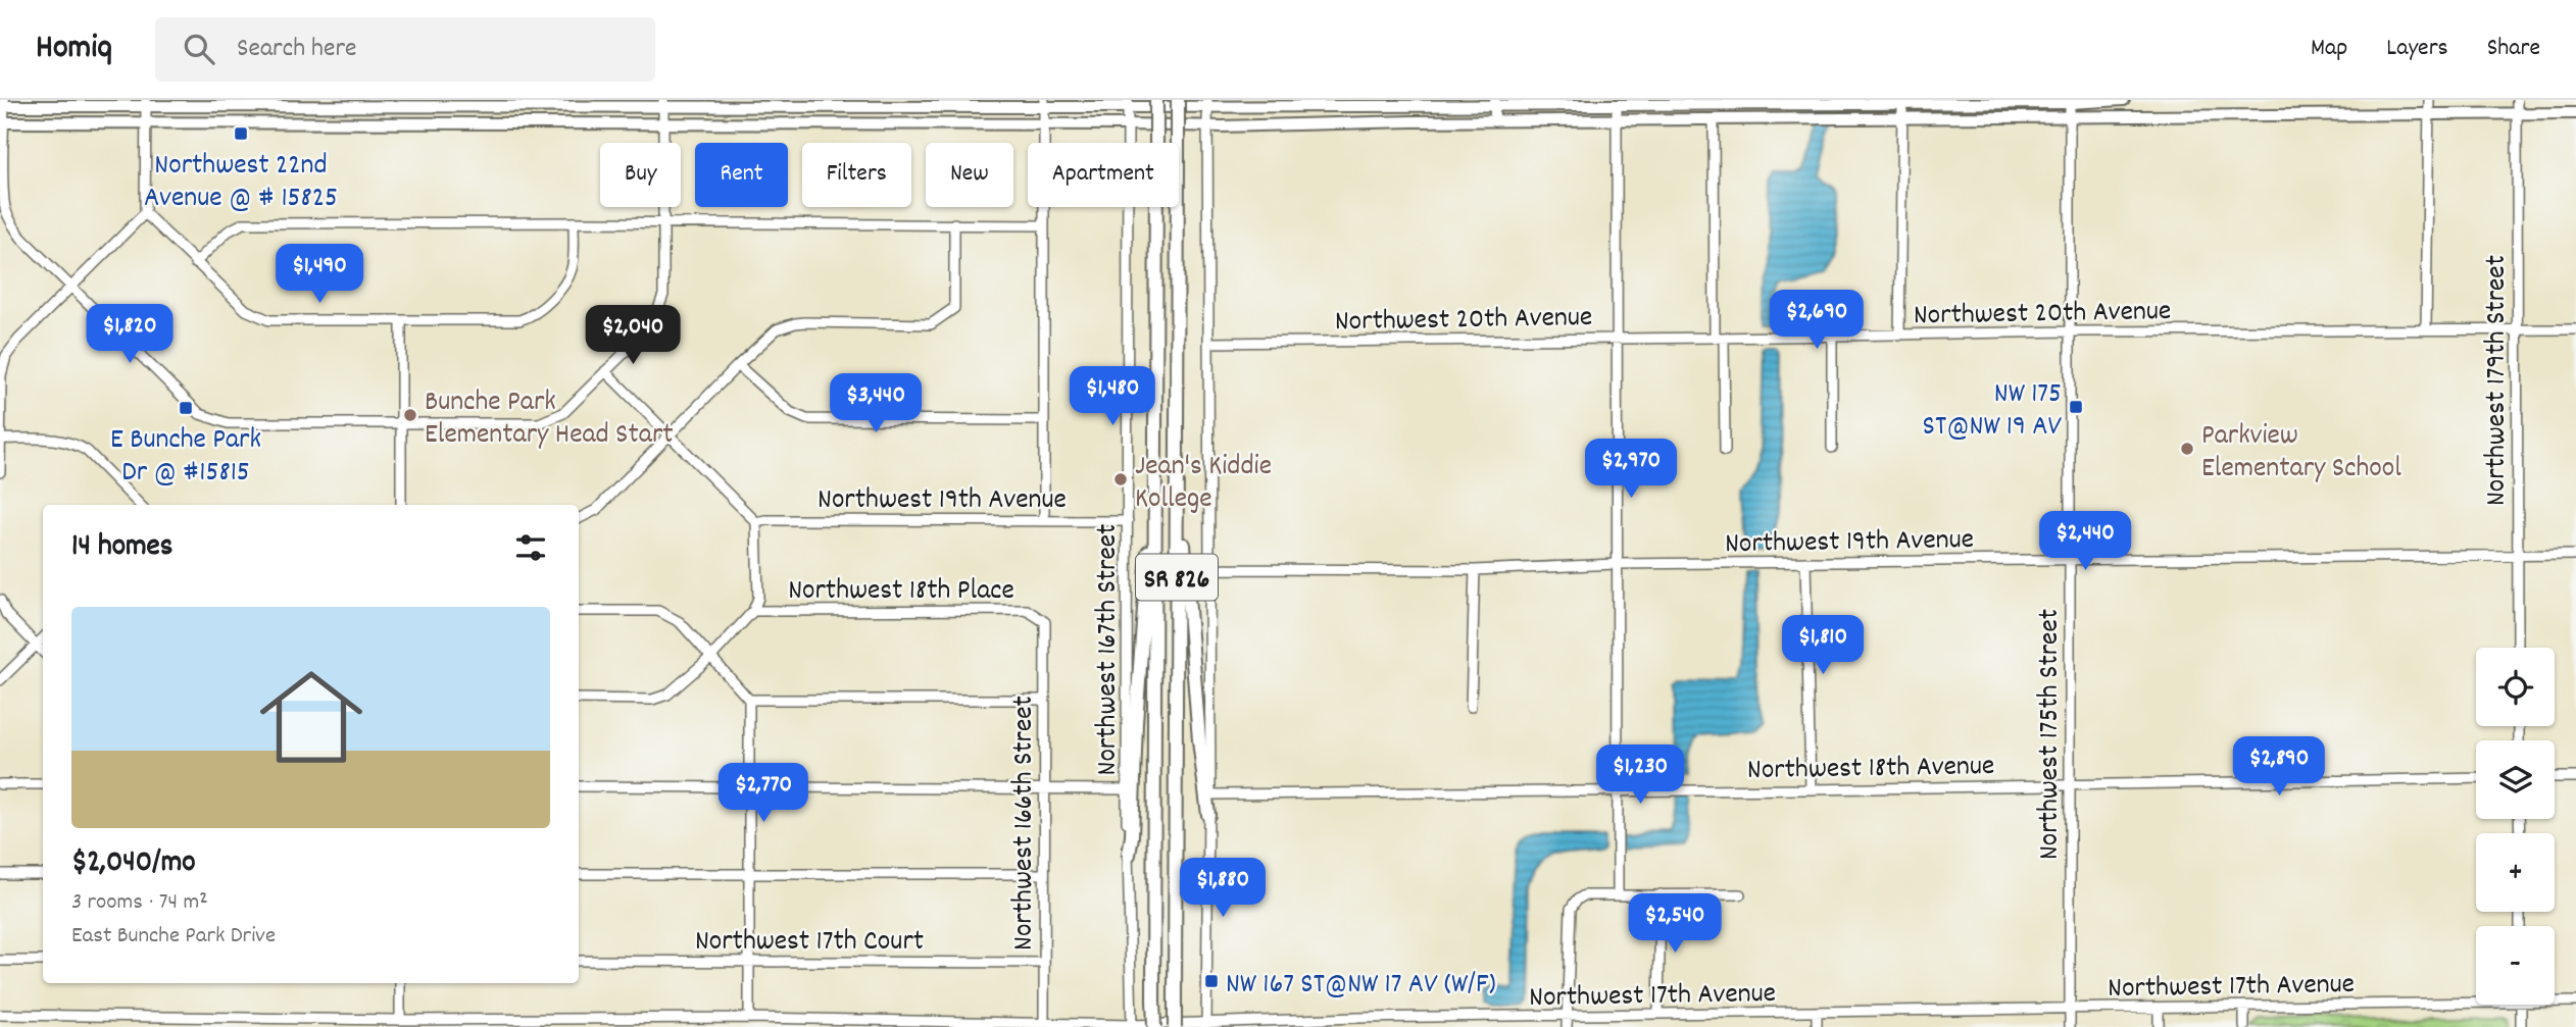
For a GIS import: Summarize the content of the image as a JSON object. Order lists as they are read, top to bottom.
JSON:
{
  "streets": {
    "highway": ["SR 826"],
    "street": [
      "Northwest 20th Avenue",
      "Northwest 179th Street",
      "Northwest 19th Avenue",
      "Northwest 18th Place",
      "Northwest 167th Street",
      "Northwest 175th Street",
      "Northwest 18th Avenue",
      "Northwest 166th Street",
      "Northwest 17th Court",
      "Northwest 17th Avenue"
    ]
  },
  "crossings": [
    ["Northwest 20th Avenue", "Northwest 179th Street"],
    ["Northwest 20th Avenue", "Northwest 175th Street"],
    ["Northwest 179th Street", "Northwest 19th Avenue"],
    ["Northwest 19th Avenue", "Northwest 167th Street"],
    ["Northwest 19th Avenue", "Northwest 175th Street"],
    ["Northwest 18th Place", "Northwest 166th Street"],
    ["Northwest 167th Street", "Northwest 17th Avenue"],
    ["Northwest 175th Street", "Northwest 18th Avenue"],
    ["Northwest 175th Street", "Northwest 17th Avenue"],
    ["Northwest 166th Street", "Northwest 17th Court"],
    ["Northwest 166th Street", "Northwest 17th Avenue"]
  ],
  "places": {
    "transit": [
      "Northwest 22nd Avenue @ # 15825",
      "NW 175 ST@NW 19 AV",
      "E Bunche Park Dr @ #15815",
      "NW 167 ST@NW 17 AV (W/F)"
    ],
    "other": ["Bunche Park Elementary Head Start", "Parkview Elementary School", "Jean's Kiddie Kollege"]
  },
  "page": {
    "header": "Homiq",
    "search": "Search here",
    "nav": ["Map", "Layers", "Share"],
    "chip": [
      "Buy",
      "Rent",
      "Filters",
      "New",
      "Apartment"
    ],
    "price": [
      "$1,490",
      "$2,690",
      "$1,820",
      "$2,040",
      "$1,480",
      "$3,440",
      "$2,970",
      "$2,440",
      "$1,810",
      "$2,890",
      "$1,230",
      "$2,770",
      "$1,880",
      "$2,540"
    ],
    "heading": "14 homes",
    "list": [
      {
        "name": "$2,040/mo",
        "note": "3 rooms · 74 m² · East Bunche Park Drive"
      }
    ],
    "map_buttons": ["+", "−"]
  }
}
